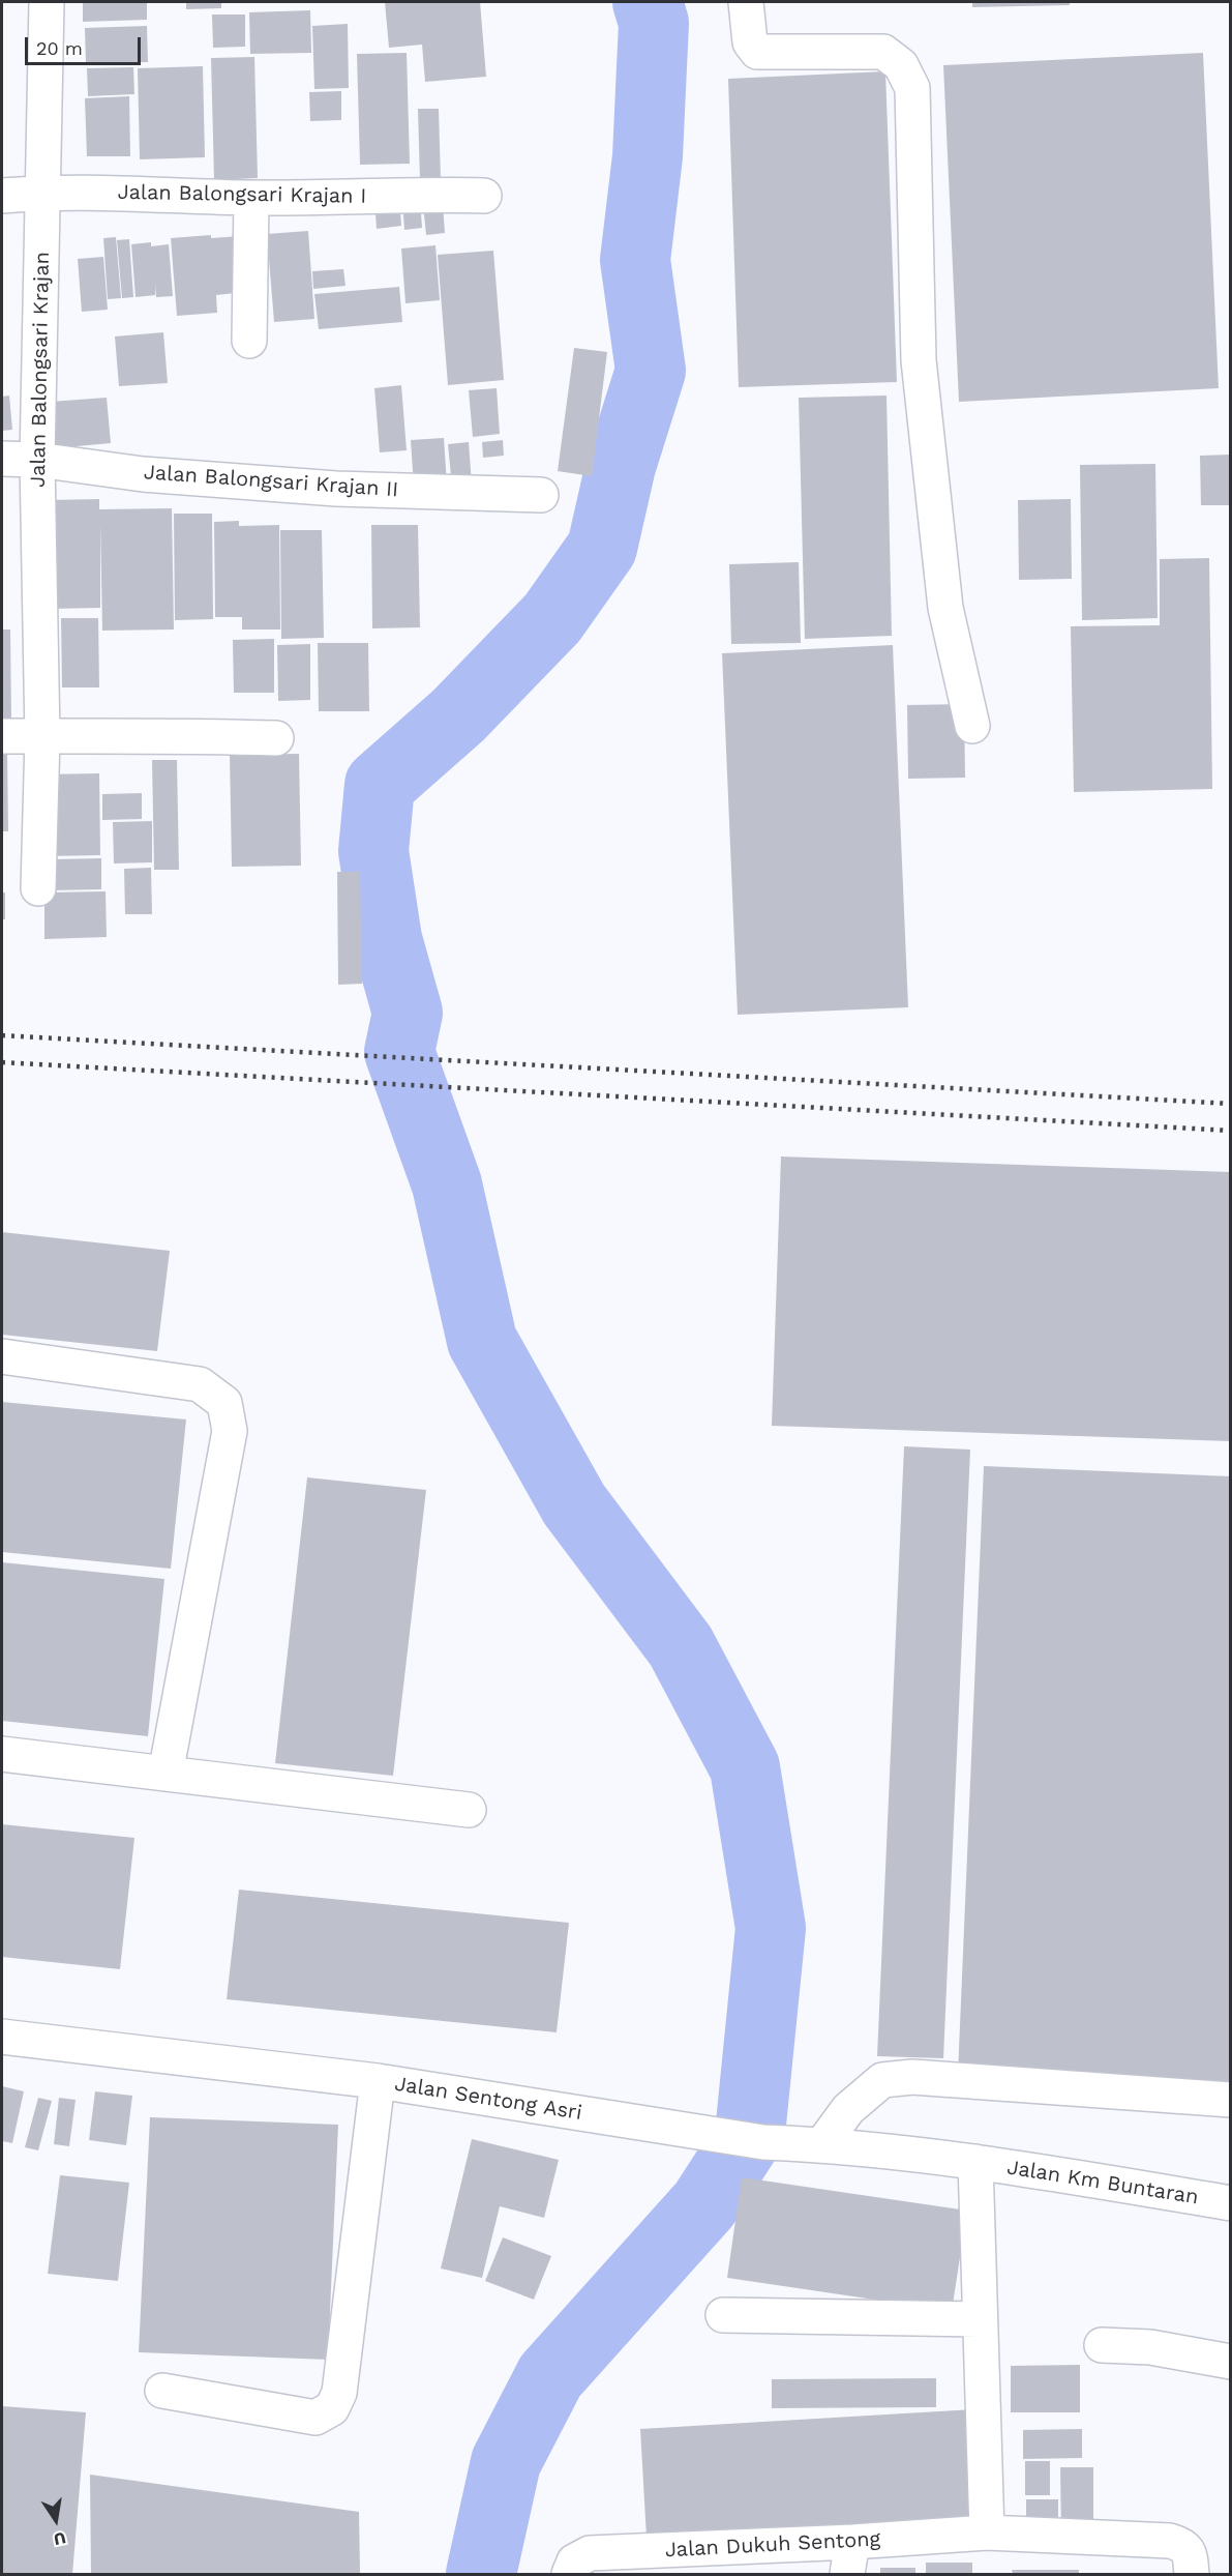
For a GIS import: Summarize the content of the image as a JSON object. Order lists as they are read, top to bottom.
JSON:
{
  "streets": {
    "street": [
      "Jalan Balongsari Krajan I",
      "Jalan Balongsari Krajan",
      "Jalan Balongsari Krajan II",
      "Jalan Sentong Asri",
      "Jalan Km Buntaran",
      "Jalan Dukuh Sentong"
    ]
  },
  "crossings": [
    ["Jalan Balongsari Krajan I", "Jalan Balongsari Krajan"],
    ["Jalan Balongsari Krajan", "Jalan Balongsari Krajan II"],
    ["Jalan Sentong Asri", "Jalan Km Buntaran"]
  ],
  "scale_bar": "20 m",
  "north": "bottom"
}
